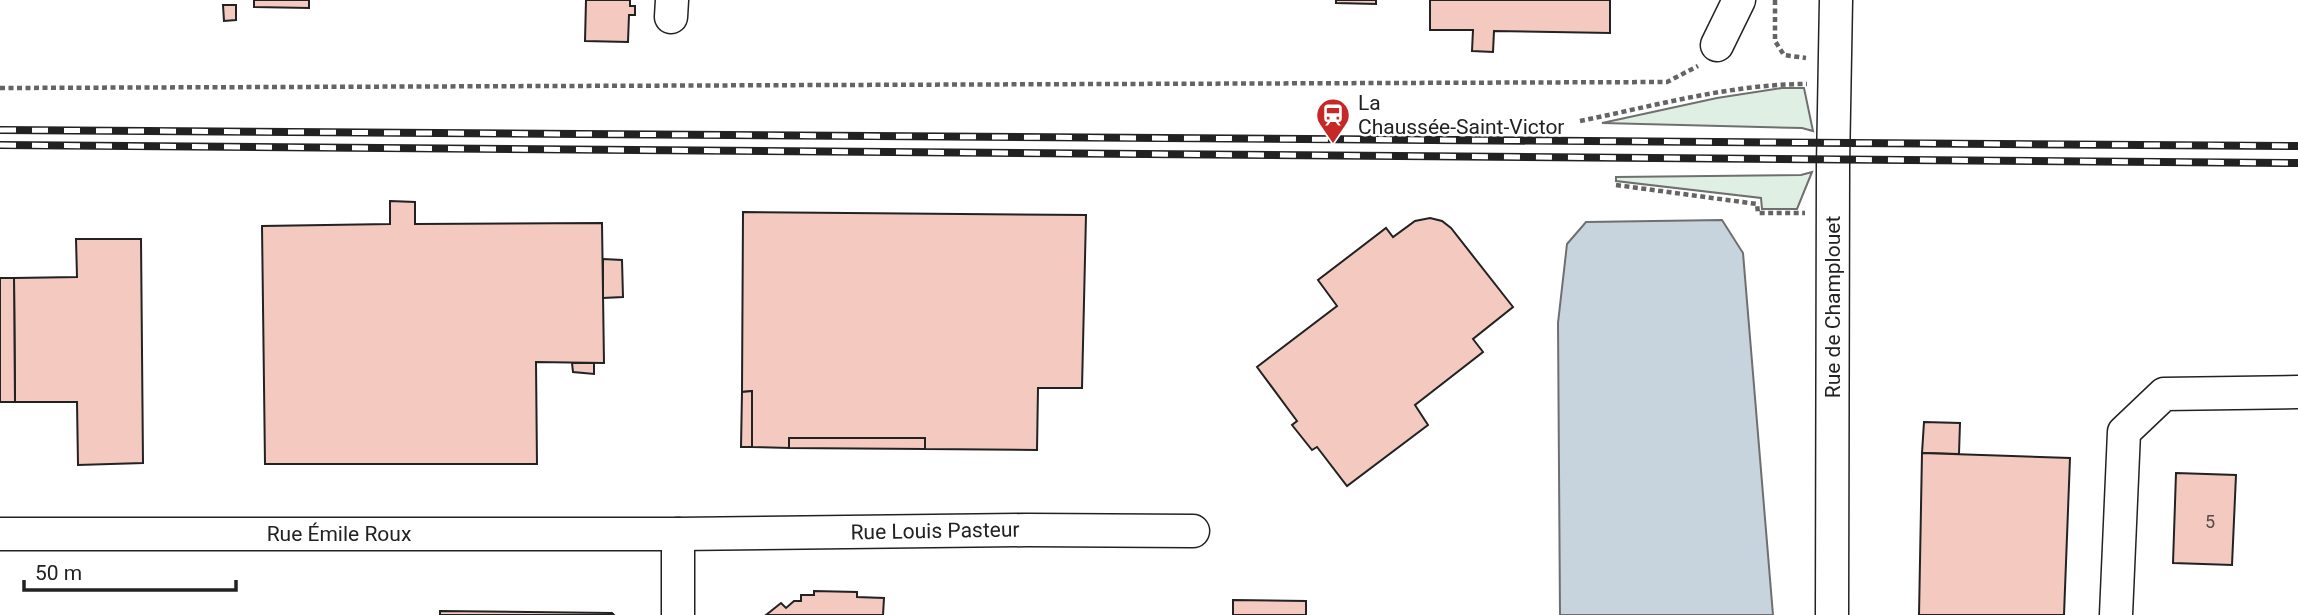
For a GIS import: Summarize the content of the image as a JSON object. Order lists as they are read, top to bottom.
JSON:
{
  "streets": {
    "street": ["Rue de Champlouet", "Rue Louis Pasteur", "Rue Émile Roux"]
  },
  "crossings": [
    ["Rue Louis Pasteur", "Rue Émile Roux"]
  ],
  "places": {
    "station": ["La Chaussée-Saint-Victor"]
  },
  "house_numbers": ["5"],
  "scale_bar": "50 m"
}
